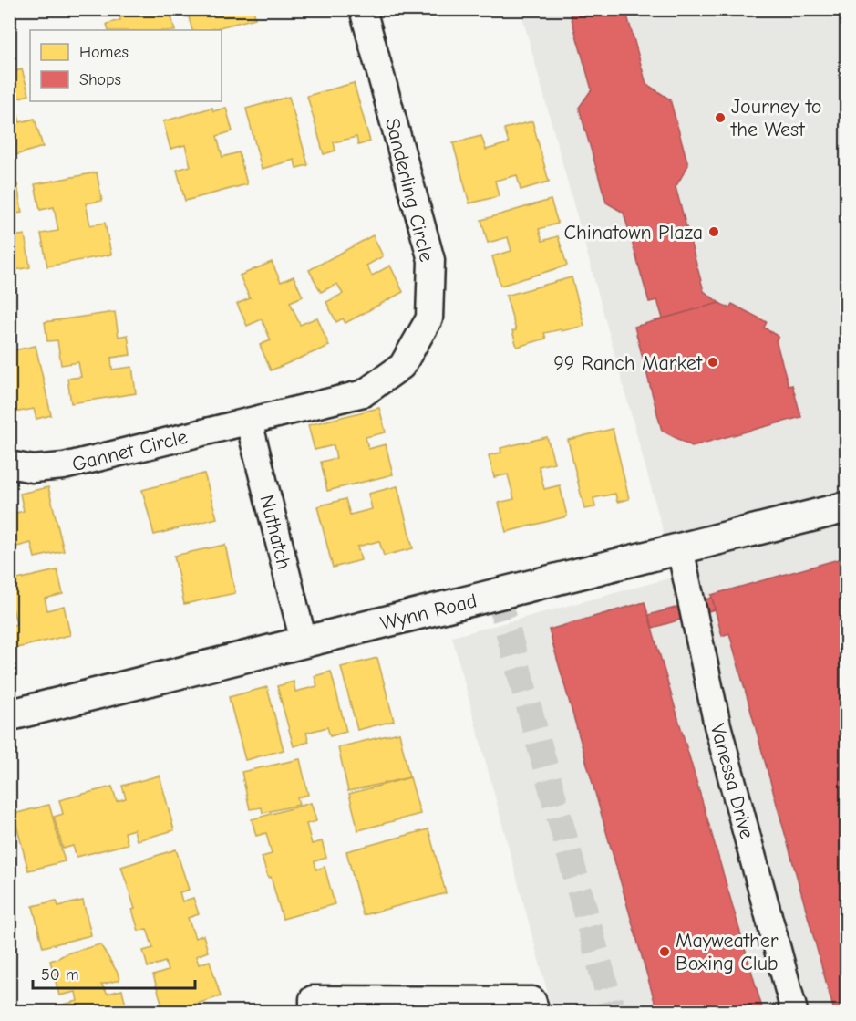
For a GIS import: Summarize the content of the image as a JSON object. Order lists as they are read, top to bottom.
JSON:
{
  "streets": {
    "street": [
      "Sanderling Circle",
      "Gannet Circle",
      "Nuthatch",
      "Wynn Road",
      "Vanessa Drive"
    ]
  },
  "crossings": [
    ["Sanderling Circle", "Gannet Circle"],
    ["Sanderling Circle", "Nuthatch"],
    ["Gannet Circle", "Nuthatch"],
    ["Nuthatch", "Wynn Road"],
    ["Wynn Road", "Vanessa Drive"]
  ],
  "places": [
    "Journey to the West",
    "Chinatown Plaza",
    "99 Ranch Market",
    "Mayweather Boxing Club"
  ],
  "legend": ["Homes", "Shops"],
  "scale_bar": "50 m"
}
